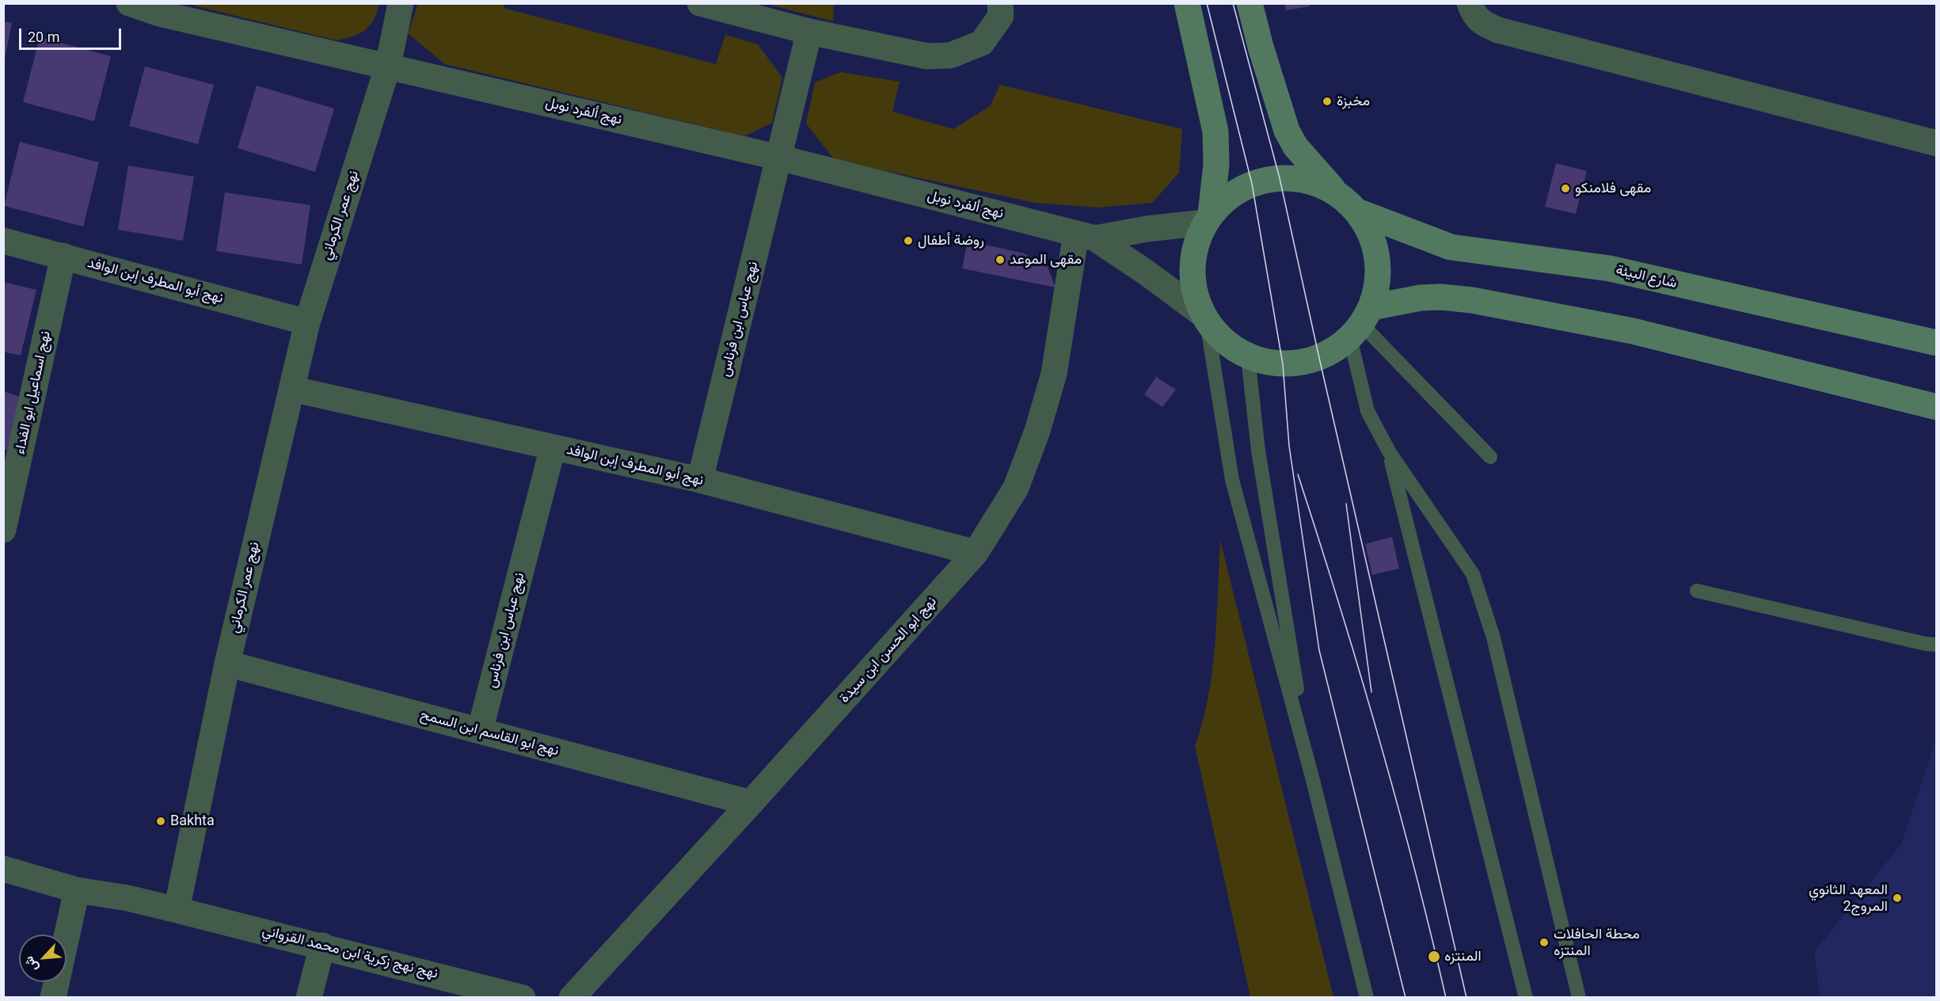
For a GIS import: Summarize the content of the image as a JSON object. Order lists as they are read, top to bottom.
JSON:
{
  "streets": {
    "street": [
      "نهج ألفرد نوبل",
      "نهج عمر الكرماني",
      "شارع البيئة",
      "نهج أبو المطرف إبن الوافد",
      "نهج عباس ابن فرناس",
      "نهج اسماعيل ابو الفداء",
      "نهج ابو الحسن ابن سيدة",
      "نهج ابو القاسم ابن السمح",
      "نهج نهج زكرية ابن محمد القزواني"
    ]
  },
  "crossings": [
    ["نهج ألفرد نوبل", "نهج عمر الكرماني"],
    ["نهج ألفرد نوبل", "نهج عباس ابن فرناس"],
    ["نهج ألفرد نوبل", "نهج ابو الحسن ابن سيدة"],
    ["نهج عمر الكرماني", "نهج أبو المطرف إبن الوافد"],
    ["نهج عمر الكرماني", "نهج ابو القاسم ابن السمح"],
    ["نهج عمر الكرماني", "نهج نهج زكرية ابن محمد القزواني"],
    ["نهج أبو المطرف إبن الوافد", "نهج عباس ابن فرناس"],
    ["نهج أبو المطرف إبن الوافد", "نهج اسماعيل ابو الفداء"],
    ["نهج أبو المطرف إبن الوافد", "نهج ابو الحسن ابن سيدة"],
    ["نهج عباس ابن فرناس", "نهج ابو القاسم ابن السمح"],
    ["نهج ابو الحسن ابن سيدة", "نهج ابو القاسم ابن السمح"]
  ],
  "places": [
    "مخبزة",
    "مقهى فلامنكو",
    "روضة أطفال",
    "مقهى الموعد",
    "Bakhta",
    "المعهد الثانوي المروج2",
    "محطة الحافلات المنتزه",
    "المنتزه"
  ],
  "scale_bar": "20 m",
  "north": "bottom left"
}
